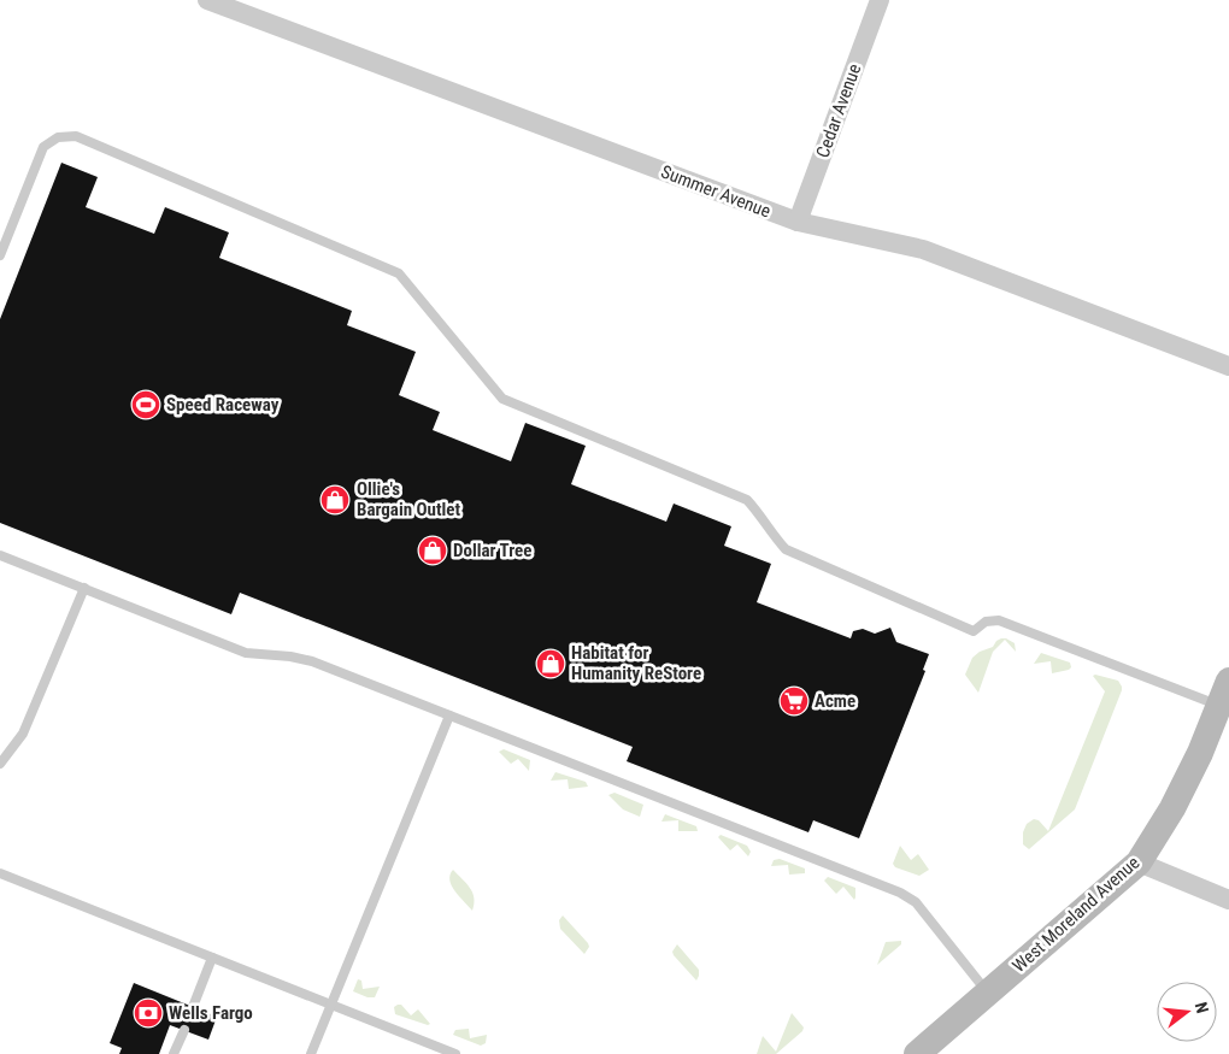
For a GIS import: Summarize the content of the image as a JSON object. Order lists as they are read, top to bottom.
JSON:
{
  "streets": {
    "street": ["Cedar Avenue", "Summer Avenue", "West Moreland Avenue"]
  },
  "crossings": [
    ["Cedar Avenue", "Summer Avenue"]
  ],
  "places": {
    "sports": ["Speed Raceway"],
    "shop": ["Ollie's Bargain Outlet", "Dollar Tree", "Habitat for Humanity ReStore"],
    "supermarket": ["Acme"],
    "bank": ["Wells Fargo"]
  },
  "north": "right"
}
